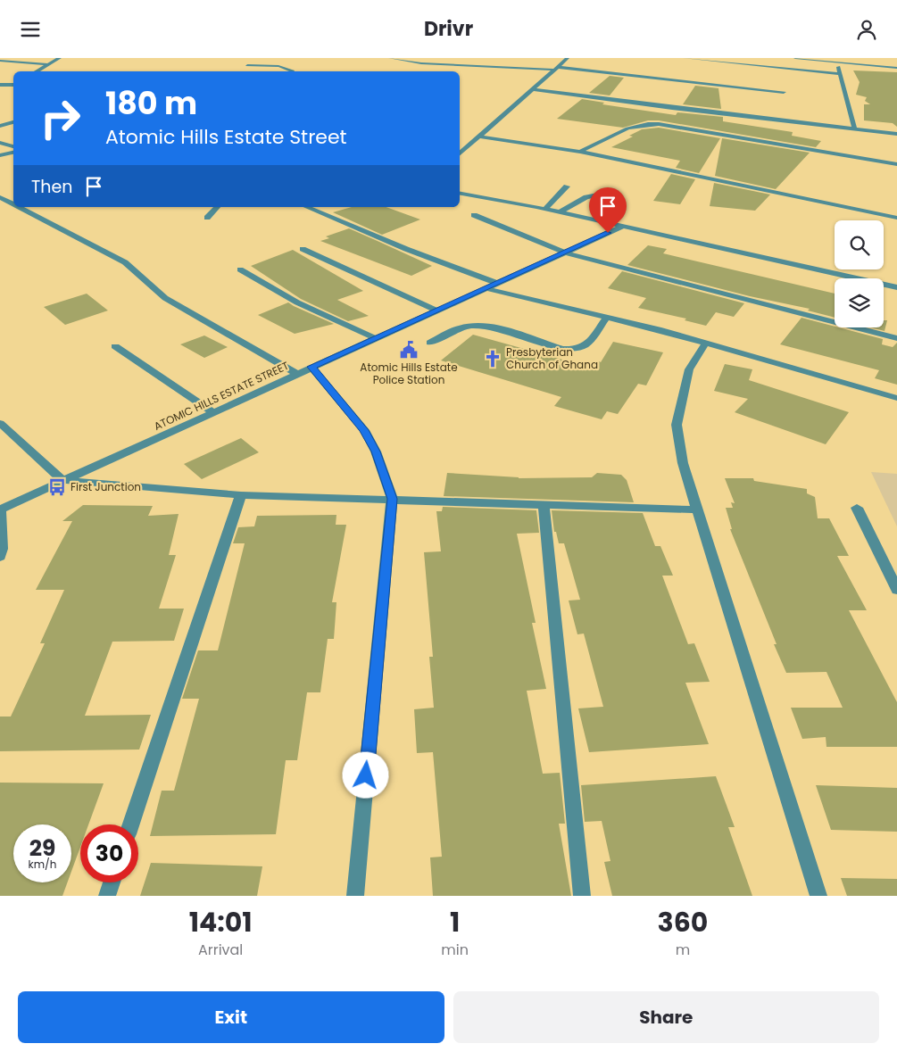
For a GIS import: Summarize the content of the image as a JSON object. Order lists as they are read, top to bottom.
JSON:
{
  "streets": {
    "street": ["ATOMIC HILLS ESTATE STREET"]
  },
  "places": {
    "public building": ["Atomic Hills Estate Police Station"],
    "church": ["Presbyterian Church of Ghana"],
    "bus stop": ["First Junction"]
  },
  "page": {
    "header": "Drivr",
    "turn": ["180 m", "Atomic Hills Estate Street"],
    "then": "Then",
    "speed": "29 km/h",
    "limit": "30",
    "eta": [
      "14:01",
      "Arrival",
      "1",
      "min",
      "360",
      "m"
    ],
    "buttons": ["Exit", "Share"]
  }
}
